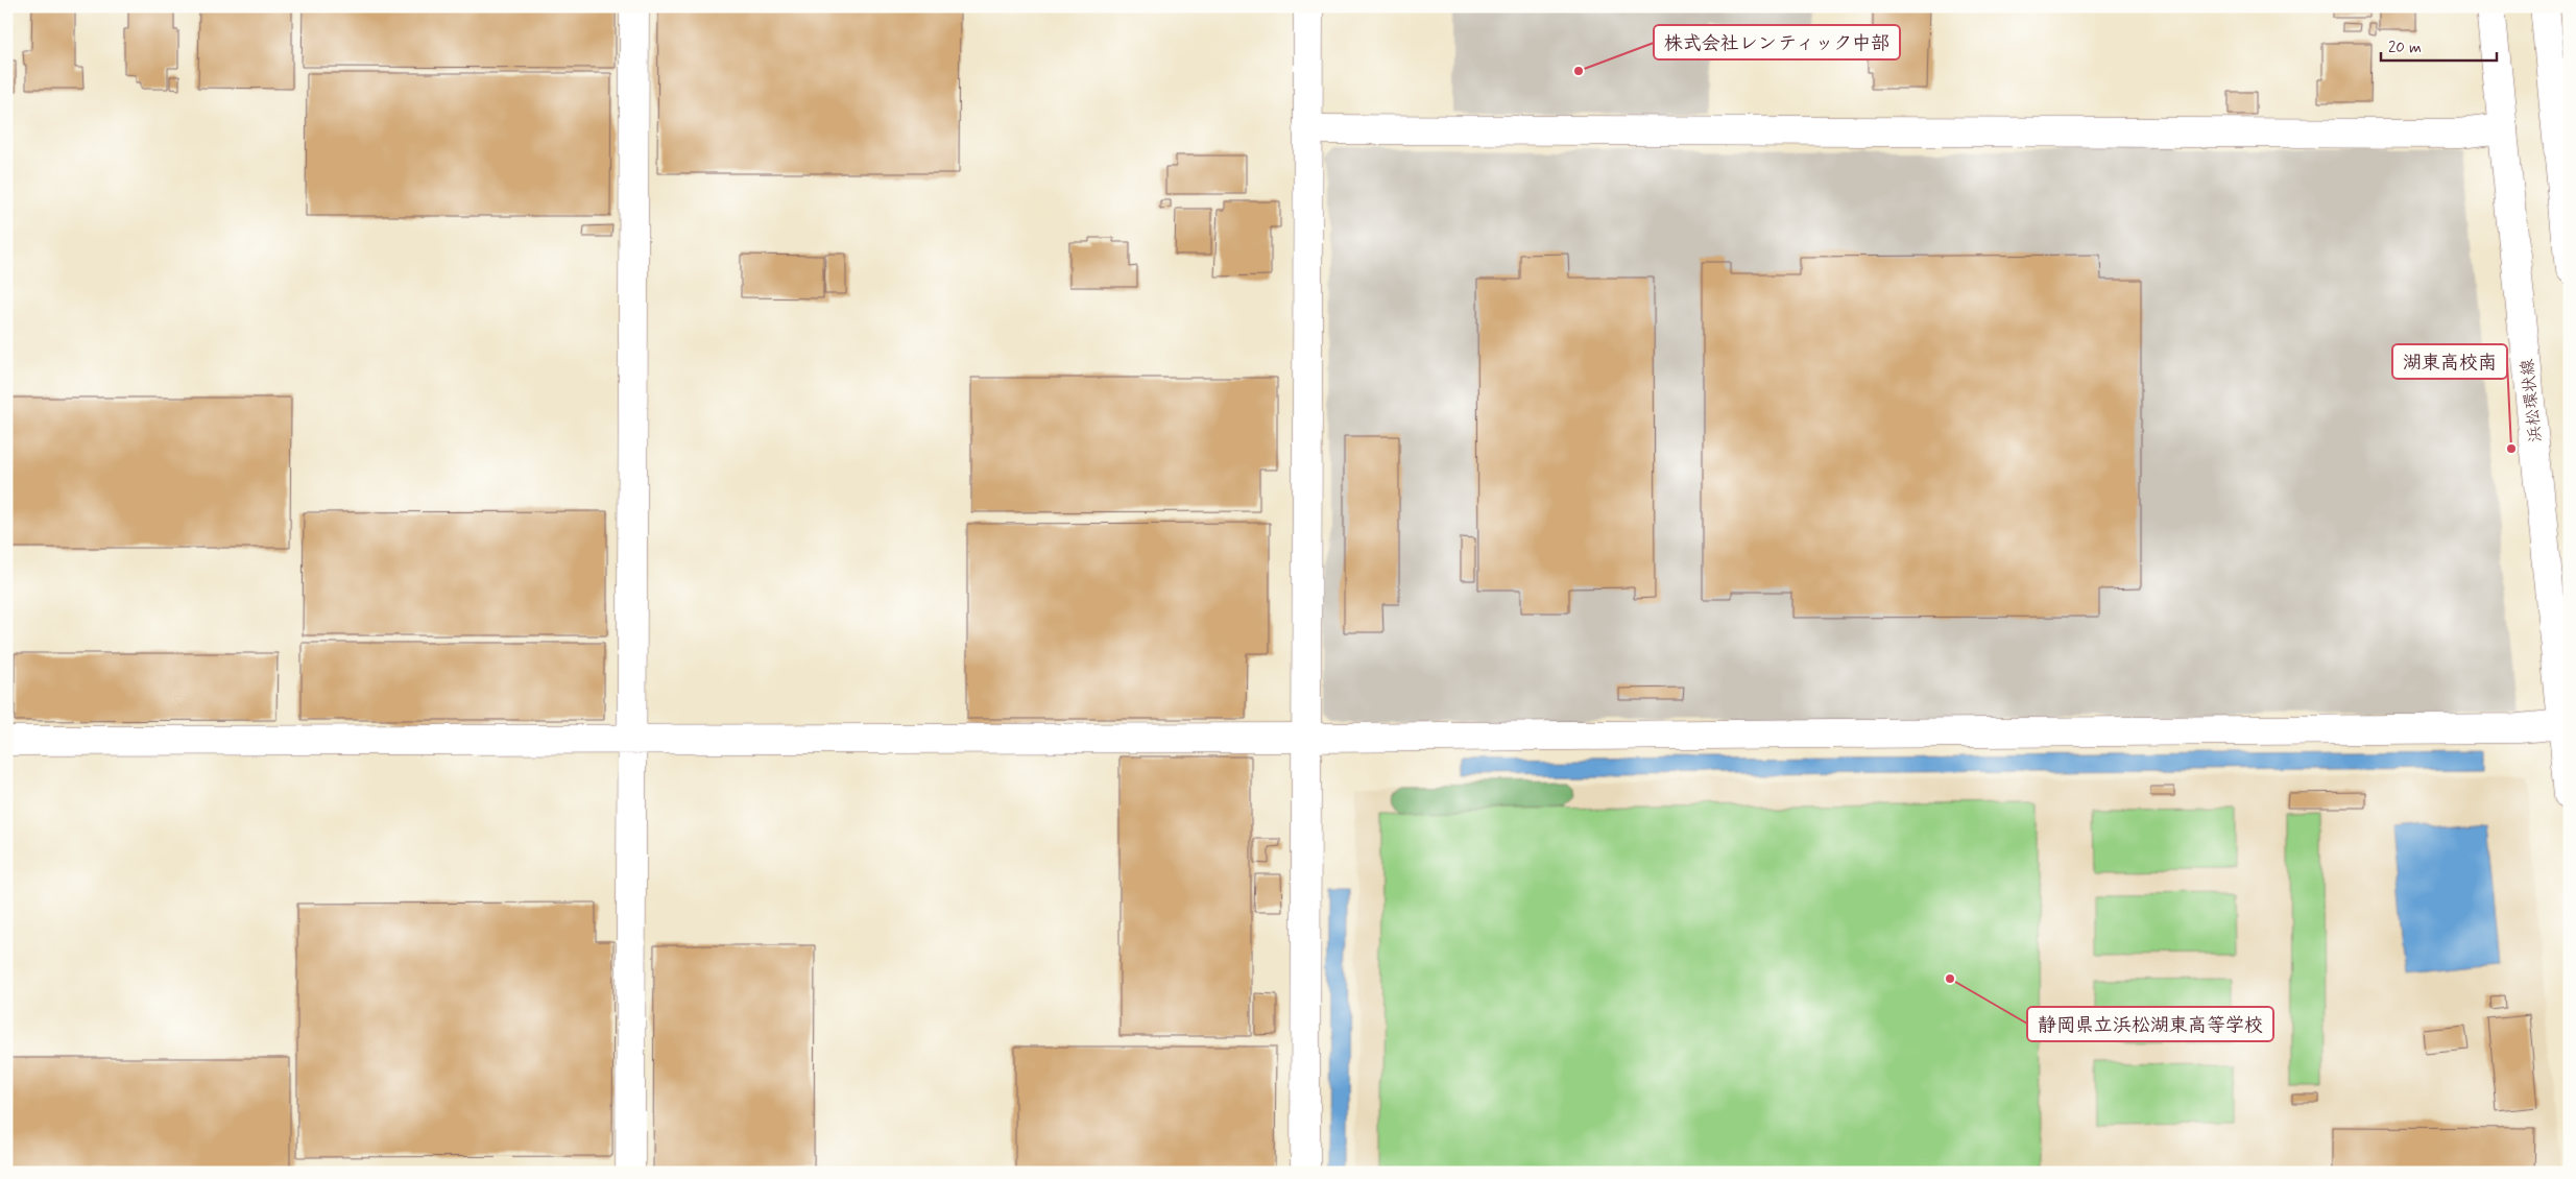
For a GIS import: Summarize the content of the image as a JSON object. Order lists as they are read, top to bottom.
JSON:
{
  "streets": {
    "street": ["浜松環状線"]
  },
  "places": ["株式会社レンティック中部", "湖東高校南", "静岡県立浜松湖東高等学校"],
  "scale_bar": "20 m"
}
